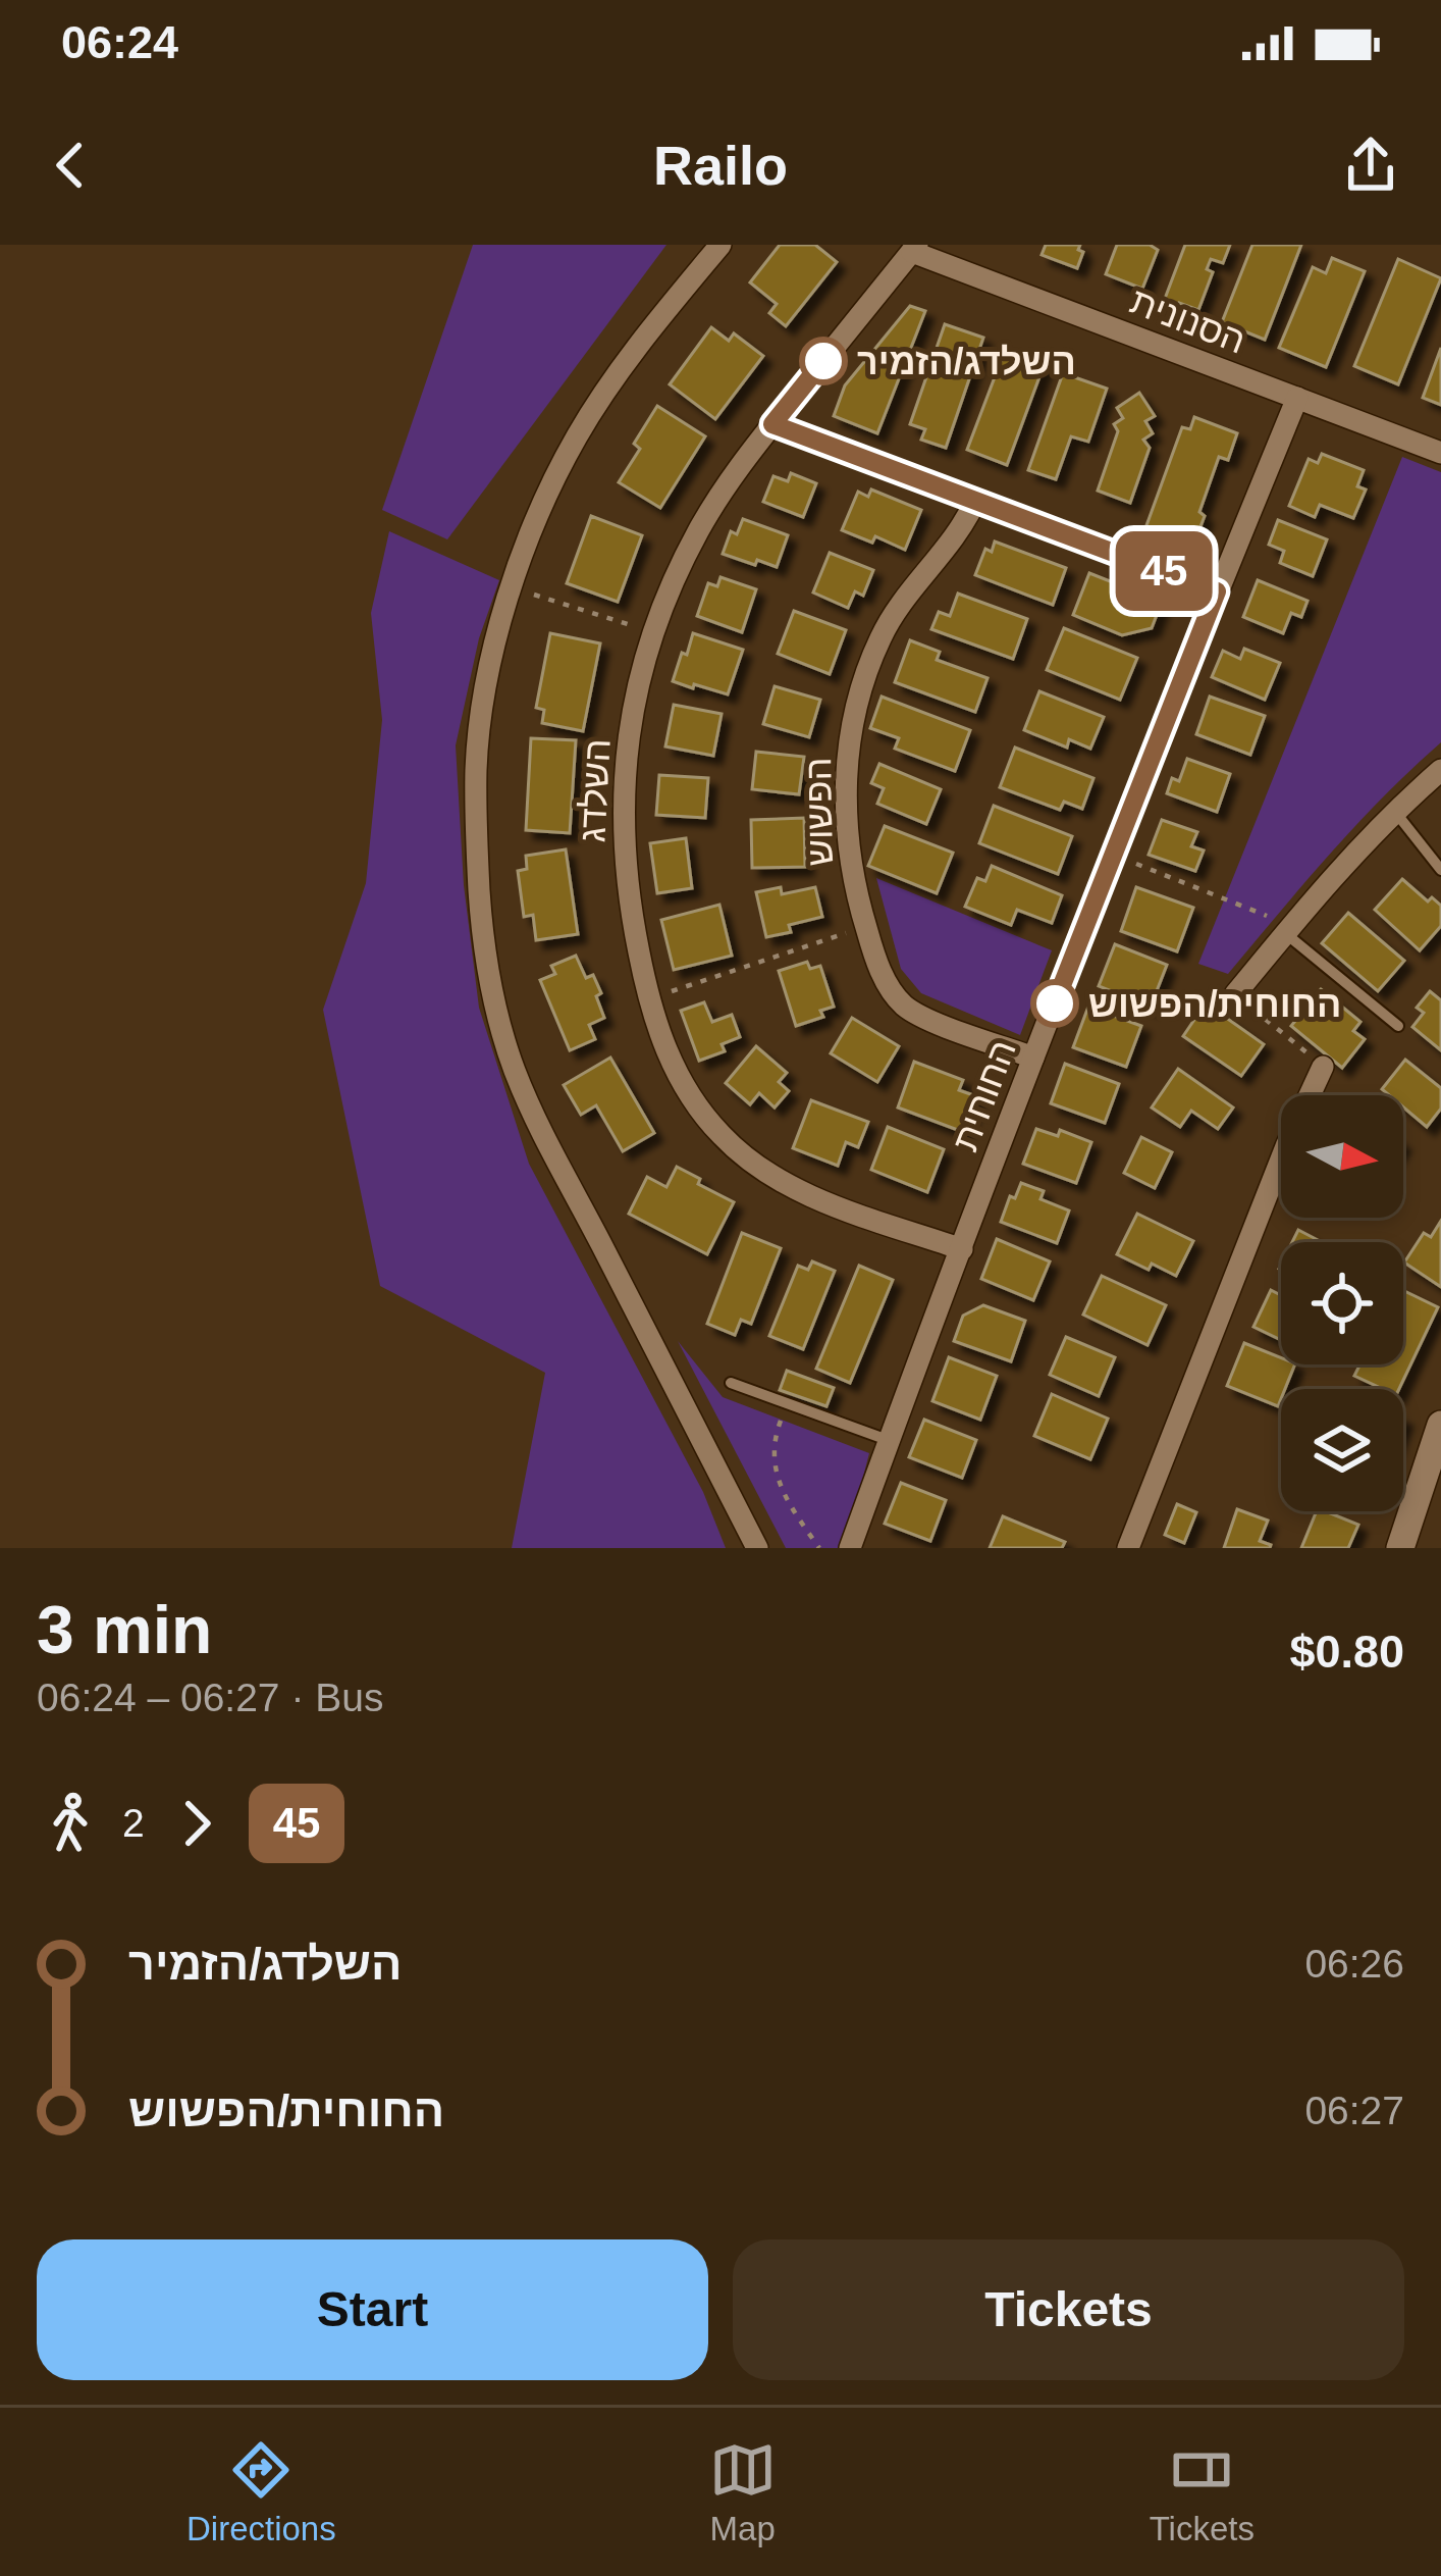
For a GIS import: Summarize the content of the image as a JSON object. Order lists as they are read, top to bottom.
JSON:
{
  "streets": {
    "street": [
      "הסנונית",
      "השלדג",
      "הפשוש",
      "החוחית"
    ]
  },
  "crossings": [
    ["הסנונית", "השלדג"],
    ["הסנונית", "החוחית"],
    ["השלדג", "החוחית"],
    ["הפשוש", "החוחית"]
  ],
  "places": ["השלדג/הזמיר", "החוחית/הפשוש"],
  "lines": ["bus line 45"],
  "north": "right",
  "page": {
    "status": "06:24",
    "header": "Railo",
    "on_map": "45",
    "heading": ["3 min", "06:24 – 06:27 · Bus", "$0.80"],
    "legs": ["2", "45"],
    "list": [
      {
        "name": "השלדג/הזמיר",
        "value": "06:26"
      },
      {
        "name": "החוחית/הפשוש",
        "value": "06:27"
      }
    ],
    "buttons": ["Start", "Tickets"],
    "tabs": ["Directions", "Map", "Tickets"]
  }
}
